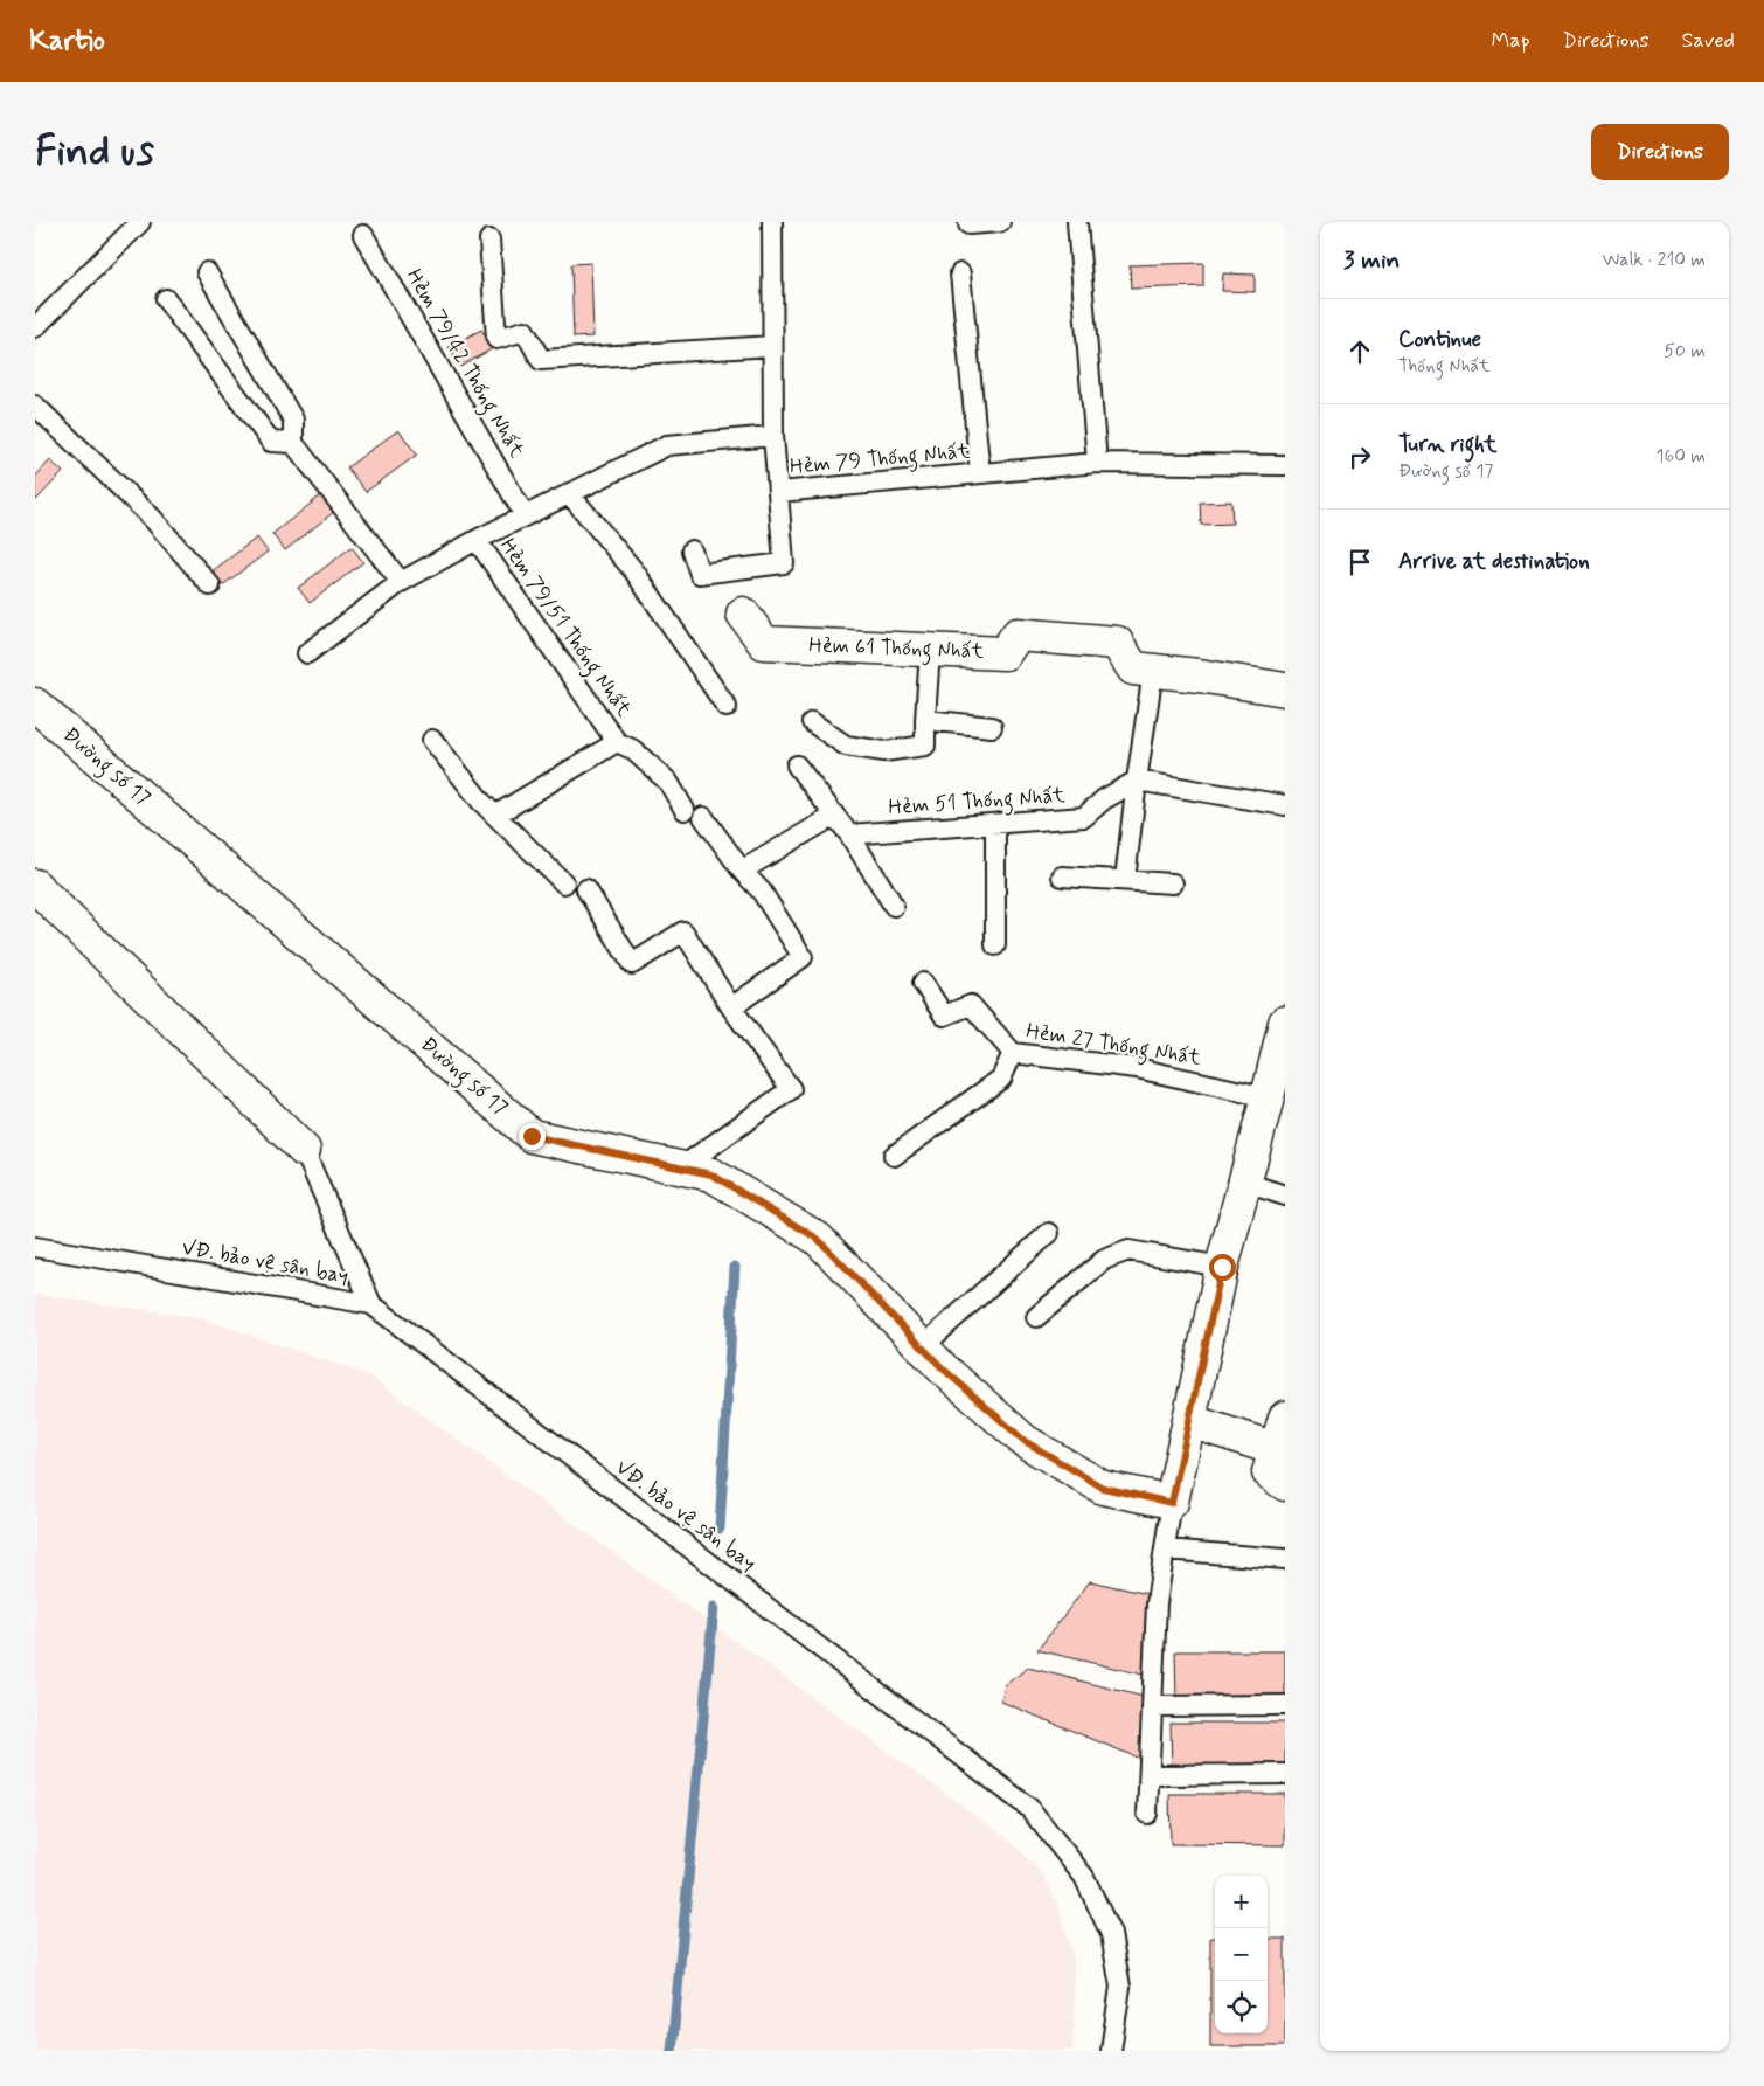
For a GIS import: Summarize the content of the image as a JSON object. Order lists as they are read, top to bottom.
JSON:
{
  "streets": {
    "street": ["Hẻm 61 Thống Nhất", "Đường số 17"],
    "lane": [
      "Hẻm 79/42 Thống Nhất",
      "Hẻm 79 Thống Nhất",
      "Hẻm 79/51 Thống Nhất",
      "Hẻm 51 Thống Nhất",
      "Hẻm 27 Thống Nhất",
      "VĐ. bảo vệ sân bay"
    ]
  },
  "crossings": [
    ["Hẻm 79/42 Thống Nhất", "Hẻm 79 Thống Nhất"],
    ["Hẻm 79 Thống Nhất", "Hẻm 79/51 Thống Nhất"]
  ],
  "page": {
    "header": "Kartio",
    "nav": ["Map", "Directions", "Saved"],
    "buttons": "Directions",
    "title": "Find us",
    "heading": ["3 min", "Walk · 210 m"],
    "list": [
      ["Continue", "Thống Nhất", "50 m"],
      ["Turn right", "Đường số 17", "160 m"],
      "Arrive at destination"
    ],
    "map_buttons": ["+", "−"]
  }
}
